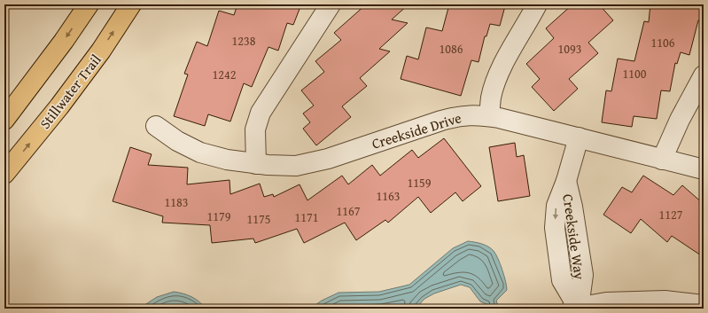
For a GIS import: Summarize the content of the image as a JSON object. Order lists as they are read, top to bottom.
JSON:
{
  "streets": {
    "main road": ["Stillwater Trail"],
    "street": ["Creekside Drive", "Creekside Way"]
  },
  "crossings": [
    ["Creekside Drive", "Creekside Way"]
  ],
  "house_numbers": [
    "1238",
    "1106",
    "1086",
    "1093",
    "1100",
    "1242",
    "1159",
    "1163",
    "1183",
    "1167",
    "1127",
    "1179",
    "1171",
    "1175"
  ]
}
